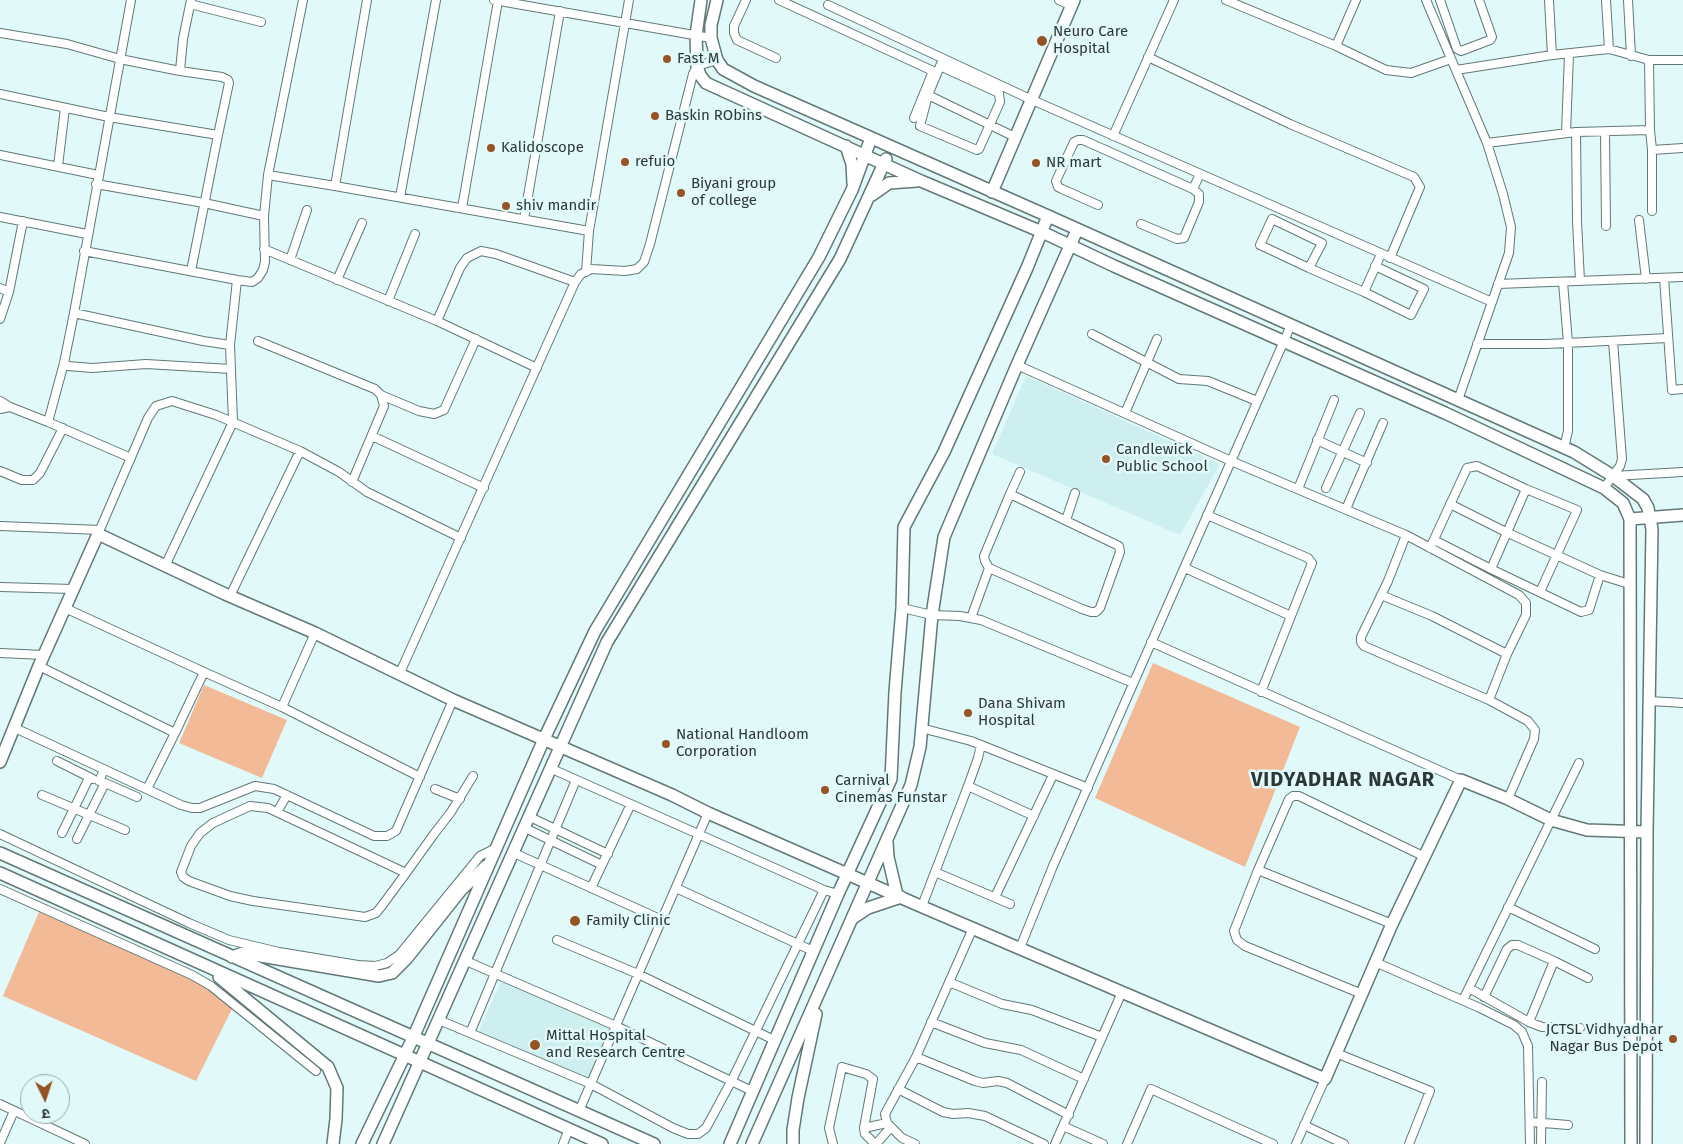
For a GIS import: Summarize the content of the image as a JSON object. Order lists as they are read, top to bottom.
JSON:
{
  "districts": ["VIDYADHAR NAGAR"],
  "places": [
    "Neuro Care Hospital",
    "Fast M",
    "Baskin RObins",
    "Kalidoscope",
    "refuio",
    "NR mart",
    "Biyani group of college",
    "shiv mandir",
    "Candlewick Public School",
    "Dana Shivam Hospital",
    "National Handloom Corporation",
    "Carnival Cinemas Funstar",
    "Family Clinic",
    "JCTSL Vidhyadhar Nagar Bus Depot",
    "Mittal Hospital and Research Centre"
  ],
  "north": "bottom"
}
